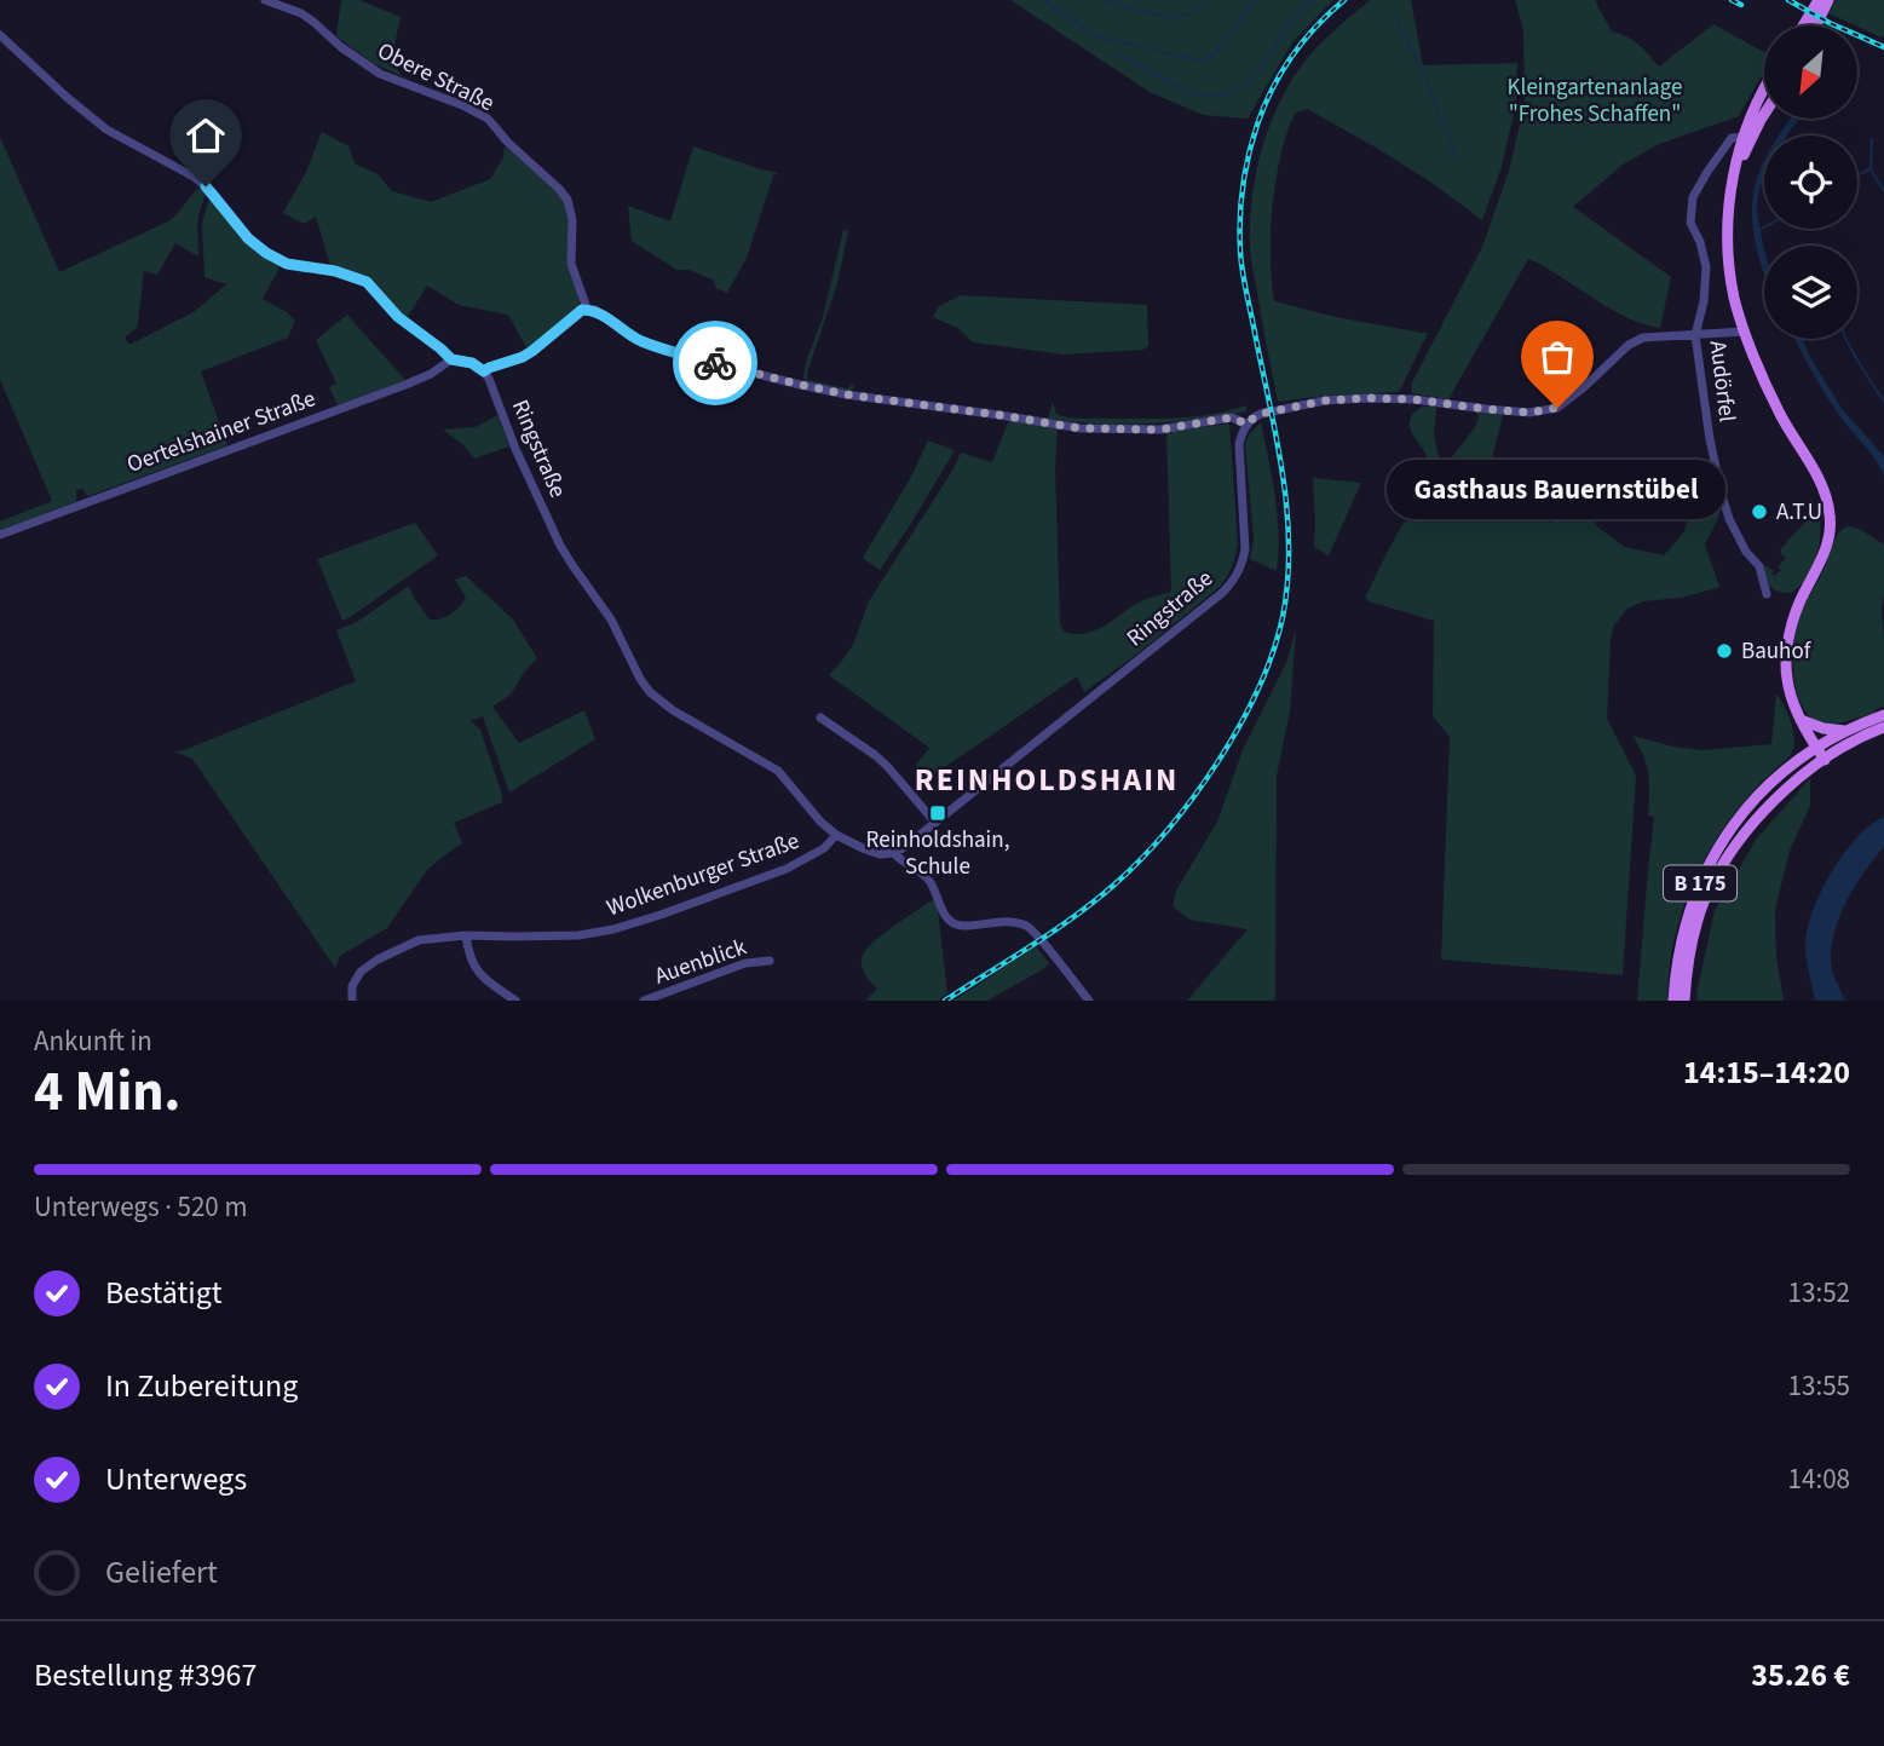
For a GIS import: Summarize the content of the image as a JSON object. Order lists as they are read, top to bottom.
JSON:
{
  "streets": {
    "main road": ["B 175"],
    "street": [
      "Obere Straße",
      "Audörfel",
      "Oertelshainer Straße",
      "Ringstraße",
      "Wolkenburger Straße",
      "Auenblick"
    ]
  },
  "crossings": [
    ["Ringstraße", "Wolkenburger Straße"]
  ],
  "districts": ["REINHOLDSHAIN"],
  "parks": ["Kleingartenanlage \"Frohes Schaffen\""],
  "places": {
    "other": ["Gasthaus Bauernstübel", "A.T.U", "Bauhof"],
    "transit": ["Reinholdshain, Schule"]
  },
  "north": "bottom left",
  "page": {
    "bubble": "Gasthaus Bauernstübel",
    "heading": ["4 Min.", "Ankunft in", "14:15–14:20"],
    "panel": ["Bestellung #3967", "35.26 €"],
    "bar": "Unterwegs · 520 m",
    "list": [
      ["Bestätigt", "13:52"],
      ["In Zubereitung", "13:55"],
      ["Unterwegs", "14:08"],
      "Geliefert"
    ]
  }
}
